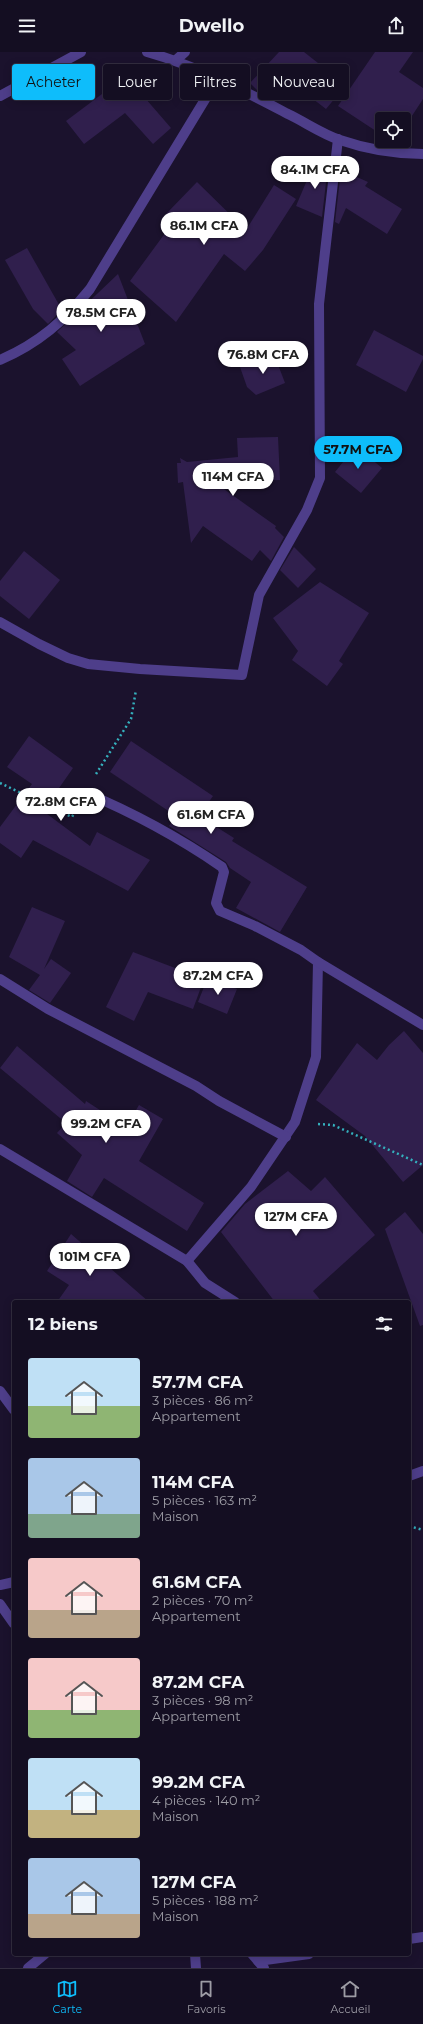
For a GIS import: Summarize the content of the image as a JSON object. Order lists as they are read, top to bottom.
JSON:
{
  "page": {
    "header": "Dwello",
    "chip": [
      "Acheter",
      "Louer",
      "Filtres",
      "Nouveau"
    ],
    "price": [
      "84.1M CFA",
      "86.1M CFA",
      "78.5M CFA",
      "76.8M CFA",
      "57.7M CFA",
      "114M CFA",
      "72.8M CFA",
      "61.6M CFA",
      "87.2M CFA",
      "99.2M CFA",
      "127M CFA",
      "101M CFA"
    ],
    "heading": "12 biens",
    "list": [
      {
        "name": "57.7M CFA",
        "note": "3 pièces · 86 m² · Appartement"
      },
      {
        "name": "114M CFA",
        "note": "5 pièces · 163 m² · Maison"
      },
      {
        "name": "61.6M CFA",
        "note": "2 pièces · 70 m² · Appartement"
      },
      {
        "name": "87.2M CFA",
        "note": "3 pièces · 98 m² · Appartement"
      },
      {
        "name": "99.2M CFA",
        "note": "4 pièces · 140 m² · Maison"
      },
      {
        "name": "127M CFA",
        "note": "5 pièces · 188 m² · Maison"
      }
    ],
    "tabs": ["Carte", "Favoris", "Accueil"]
  }
}
